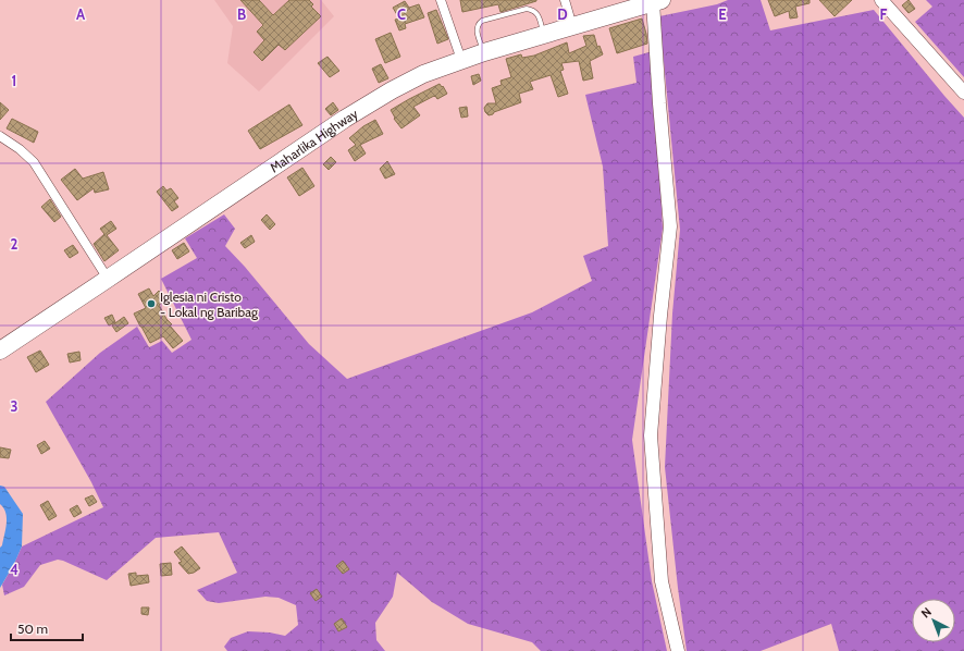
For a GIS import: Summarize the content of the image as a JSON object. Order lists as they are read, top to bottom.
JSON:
{
  "streets": {
    "highway": ["Maharlika Highway"]
  },
  "places": ["Iglesia ni Cristo - Lokal ng Baribag"],
  "scale_bar": "50 m",
  "north": "top left",
  "grid": {
    "columns": [
      "A",
      "B",
      "C",
      "D",
      "E",
      "F"
    ],
    "rows": [
      "1",
      "2",
      "3",
      "4"
    ]
  }
}
